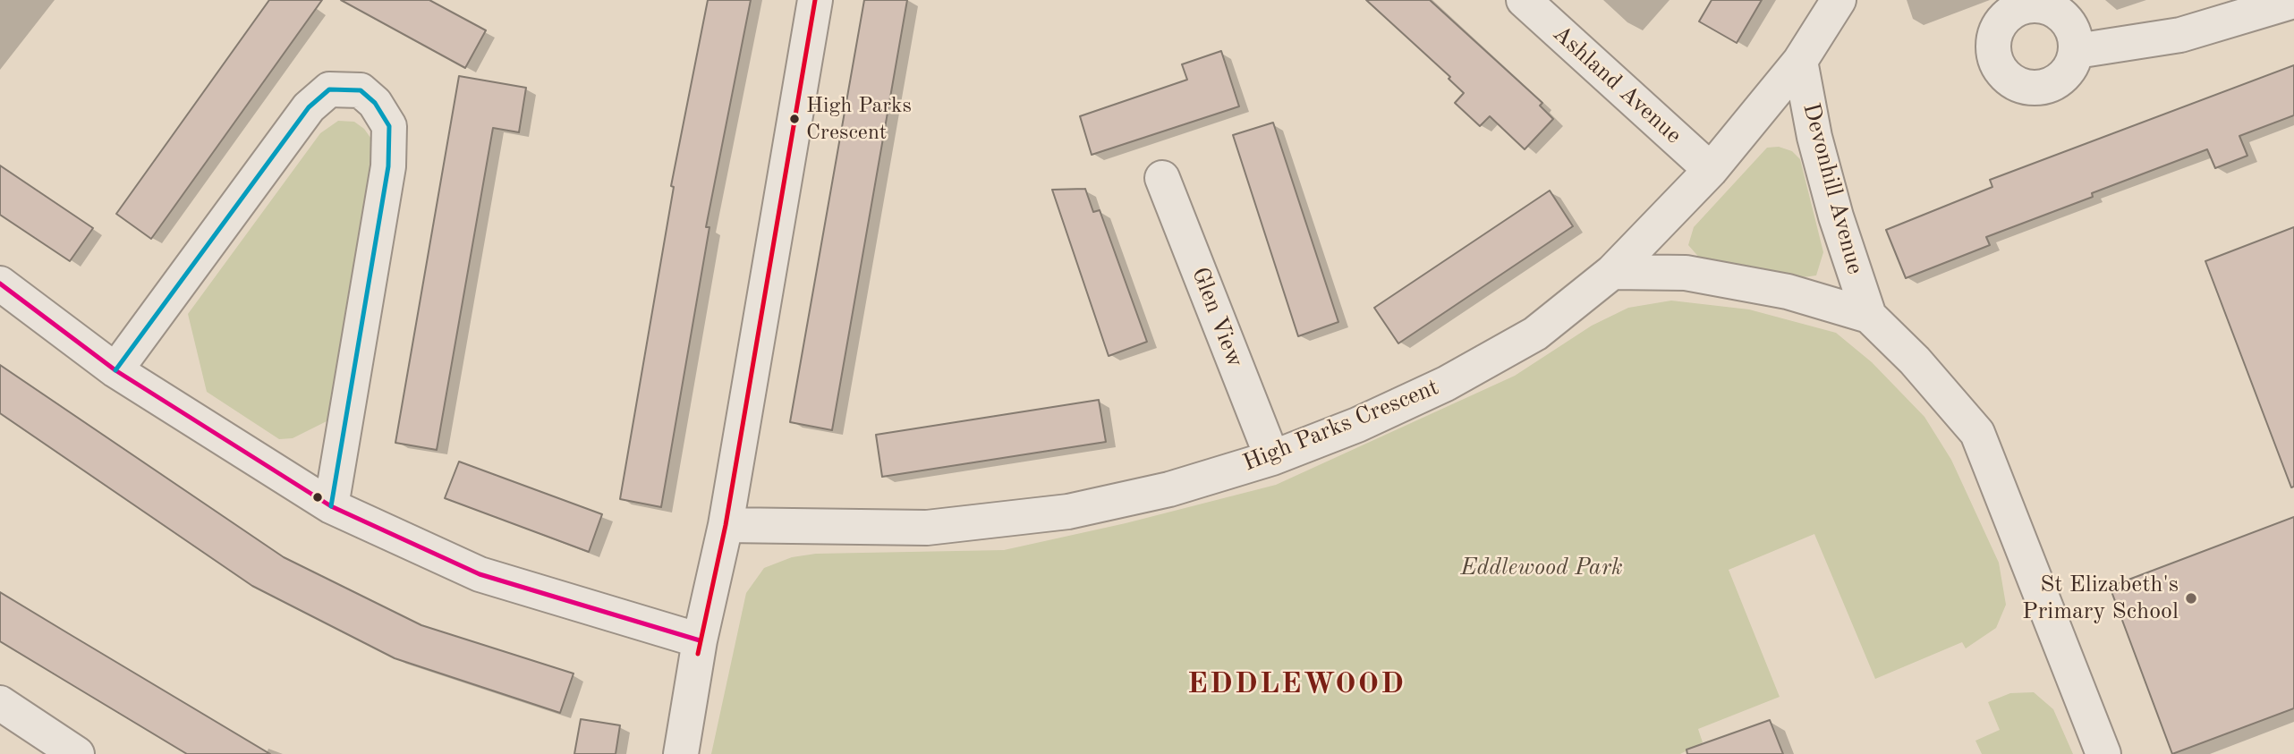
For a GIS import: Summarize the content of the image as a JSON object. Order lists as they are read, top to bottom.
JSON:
{
  "streets": {
    "street": [
      "Ashland Avenue",
      "Devonhill Avenue",
      "Glen View",
      "High Parks Crescent"
    ]
  },
  "crossings": [
    ["Ashland Avenue", "High Parks Crescent"],
    ["Devonhill Avenue", "High Parks Crescent"],
    ["Glen View", "High Parks Crescent"]
  ],
  "districts": ["EDDLEWOOD"],
  "parks": ["Eddlewood Park"],
  "places": ["High Parks Crescent", "St Elizabeth's Primary School"]
}
